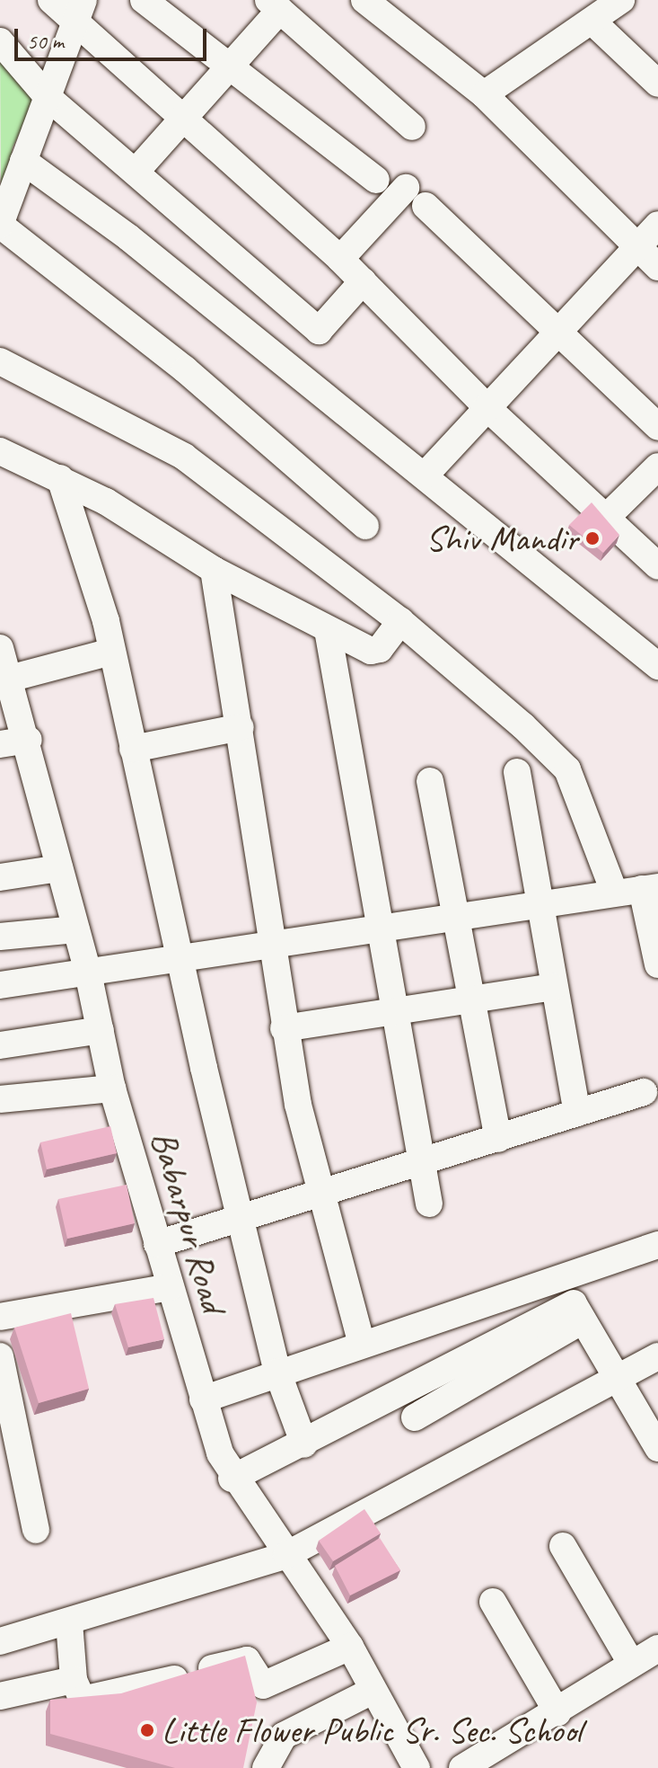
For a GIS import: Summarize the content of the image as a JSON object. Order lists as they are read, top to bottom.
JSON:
{
  "streets": {
    "street": ["Babarpur Road"]
  },
  "places": ["Shiv Mandir", "Little Flower Public Sr. Sec. School"],
  "scale_bar": "50 m"
}
